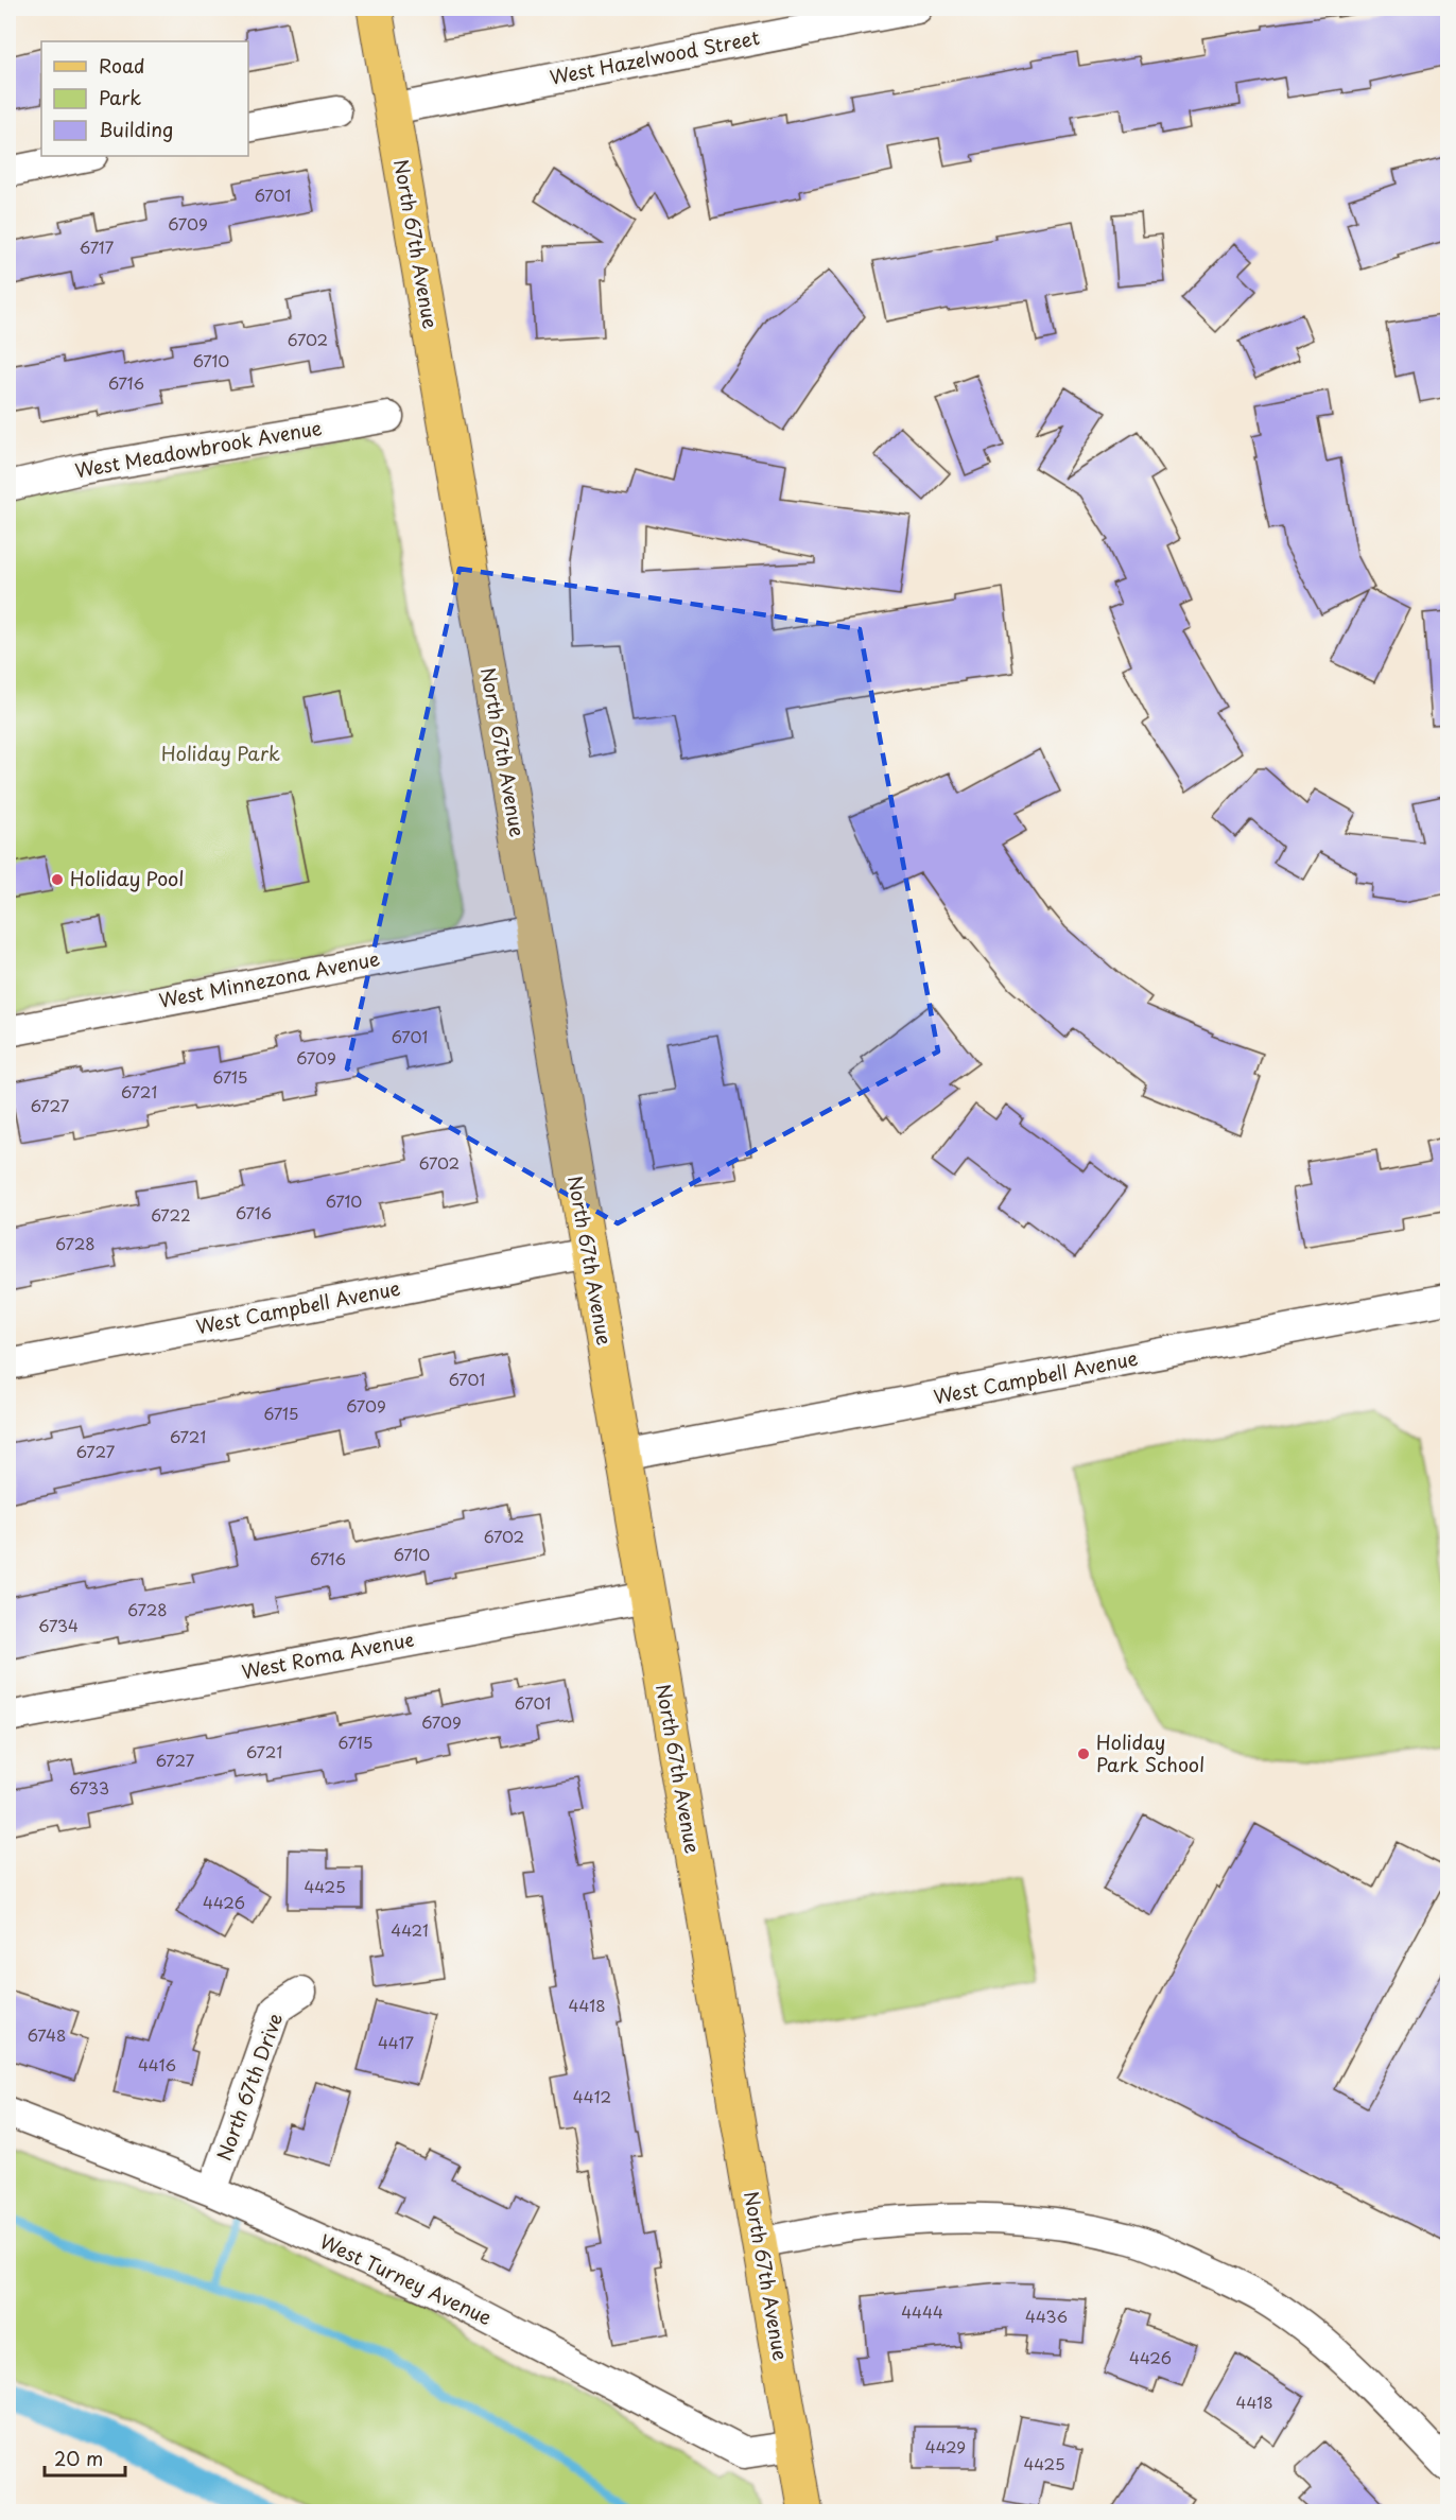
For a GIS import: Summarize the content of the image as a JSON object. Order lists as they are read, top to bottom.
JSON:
{
  "streets": {
    "main road": ["North 67th Avenue"],
    "street": [
      "West Hazelwood Street",
      "West Meadowbrook Avenue",
      "West Minnezona Avenue",
      "West Campbell Avenue",
      "West Roma Avenue",
      "North 67th Drive",
      "West Turney Avenue"
    ]
  },
  "crossings": [
    ["West Hazelwood Street", "North 67th Avenue"],
    ["North 67th Avenue", "West Minnezona Avenue"],
    ["North 67th Avenue", "West Campbell Avenue"],
    ["North 67th Avenue", "West Roma Avenue"],
    ["North 67th Avenue", "West Turney Avenue"],
    ["North 67th Drive", "West Turney Avenue"]
  ],
  "parks": ["Holiday Park"],
  "places": ["Holiday Pool", "Holiday Park School"],
  "house_numbers": [
    "6701",
    "6709",
    "6717",
    "6702",
    "6710",
    "6716",
    "6701",
    "6709",
    "6715",
    "6721",
    "6727",
    "6702",
    "6710",
    "6716",
    "6722",
    "6728",
    "6701",
    "6709",
    "6715",
    "6721",
    "6727",
    "6702",
    "6710",
    "6716",
    "6728",
    "6734",
    "6701",
    "6709",
    "6715",
    "6721",
    "6727",
    "6733",
    "4425",
    "4426",
    "4421",
    "4418",
    "6748",
    "4417",
    "4416",
    "4412",
    "4444",
    "4436",
    "4426",
    "4418",
    "4429",
    "4425"
  ],
  "legend": ["Road", "Park", "Building"],
  "scale_bar": "20 m"
}
